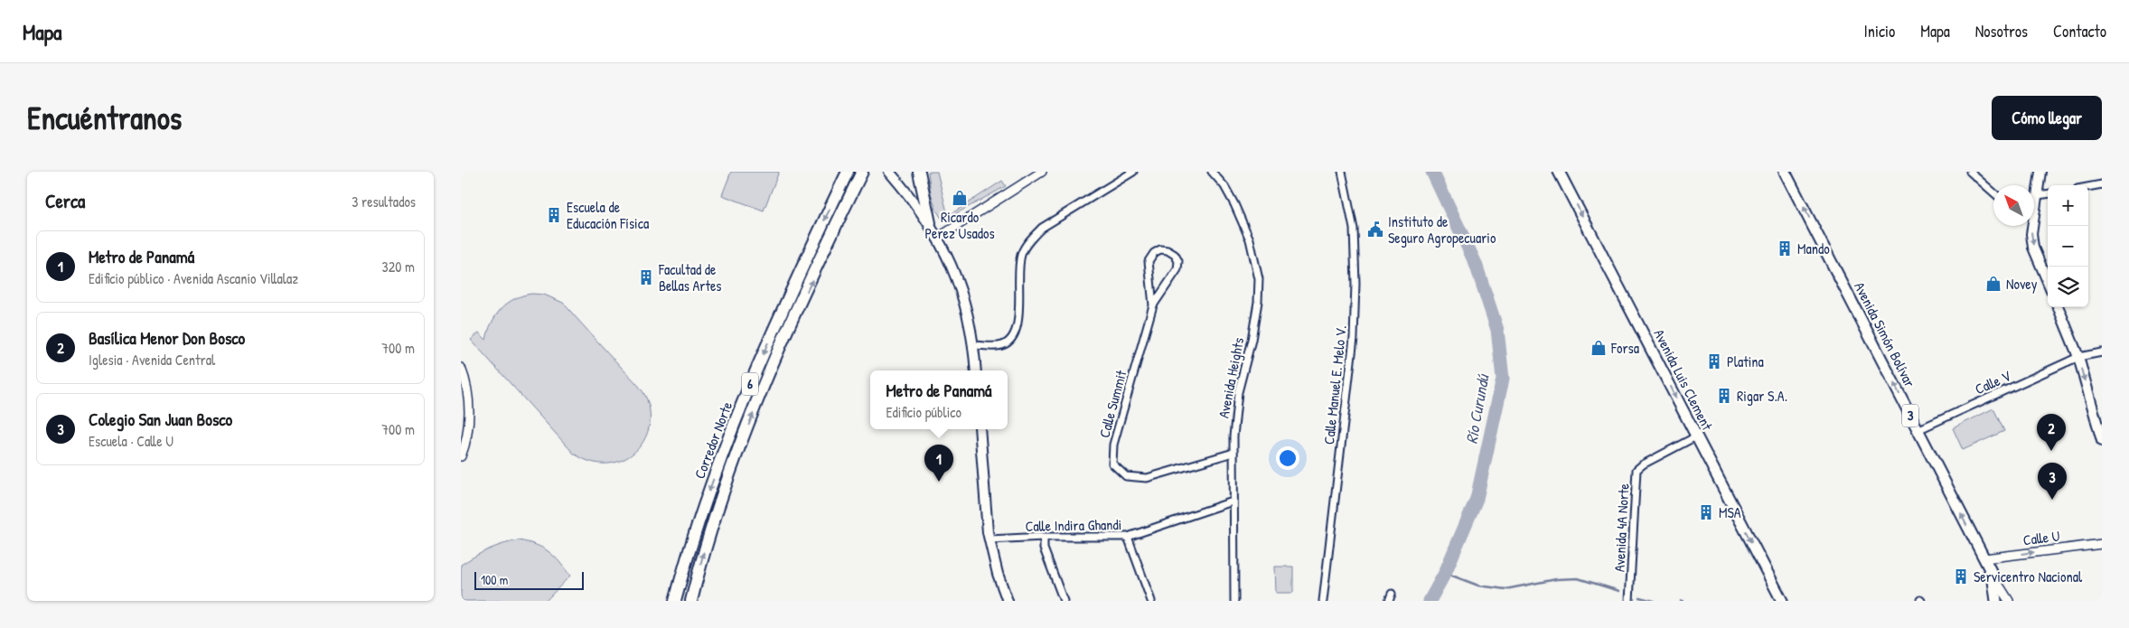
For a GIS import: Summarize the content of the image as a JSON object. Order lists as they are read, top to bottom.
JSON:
{
  "streets": {
    "highway": ["6", "Corredor Norte"],
    "main road": ["Avenida Simón Bolívar", "Avenida Luis Clement", "3"],
    "street": [
      "Avenida Heights",
      "Calle V",
      "Calle Manuel E. Melo V.",
      "Calle Summit",
      "Calle Indira Ghandi",
      "Avenida 4A Norte",
      "Calle U"
    ]
  },
  "crossings": [
    ["Avenida Simón Bolívar", "Calle V"],
    ["Avenida Simón Bolívar", "3"],
    ["Avenida Simón Bolívar", "Calle U"],
    ["Avenida Heights", "Calle Summit"],
    ["Avenida Heights", "Calle Indira Ghandi"],
    ["Avenida Luis Clement", "Avenida 4A Norte"],
    ["3", "Calle U"]
  ],
  "one_way": ["Avenida Simón Bolívar", "Avenida Luis Clement", "Calle U"],
  "water": ["Río Curundú"],
  "places": {
    "shop": ["Ricardo Perez Usados", "Novey", "Forsa"],
    "building": [
      "Escuela de Educación Física",
      "Mando",
      "Facultad de Bellas Artes",
      "Platina",
      "Rigar S.A.",
      "MSA",
      "Servicentro Nacional"
    ],
    "public building": ["Instituto de Seguro Agropecuario"]
  },
  "scale_bar": "100 m",
  "north": "top left",
  "page": {
    "header": "Mapa",
    "nav": [
      "Inicio",
      "Mapa",
      "Nosotros",
      "Contacto"
    ],
    "buttons": "Cómo llegar",
    "title": "Encuéntranos",
    "heading": ["Cerca", "3 resultados"],
    "map_buttons": ["+", "−"],
    "list": [
      {
        "mark": "1",
        "name": "Metro de Panamá",
        "note": "Edificio público · Avenida Ascanio Villalaz",
        "value": "320 m"
      },
      {
        "mark": "2",
        "name": "Basílica Menor Don Bosco",
        "note": "Iglesia · Avenida Central",
        "value": "700 m"
      },
      {
        "mark": "3",
        "name": "Colegio San Juan Bosco",
        "note": "Escuela · Calle U",
        "value": "700 m"
      }
    ],
    "popup": ["Metro de Panamá", "Edificio público"],
    "pins": ["2", "1", "3"],
    "scale": "100 m"
  }
}
